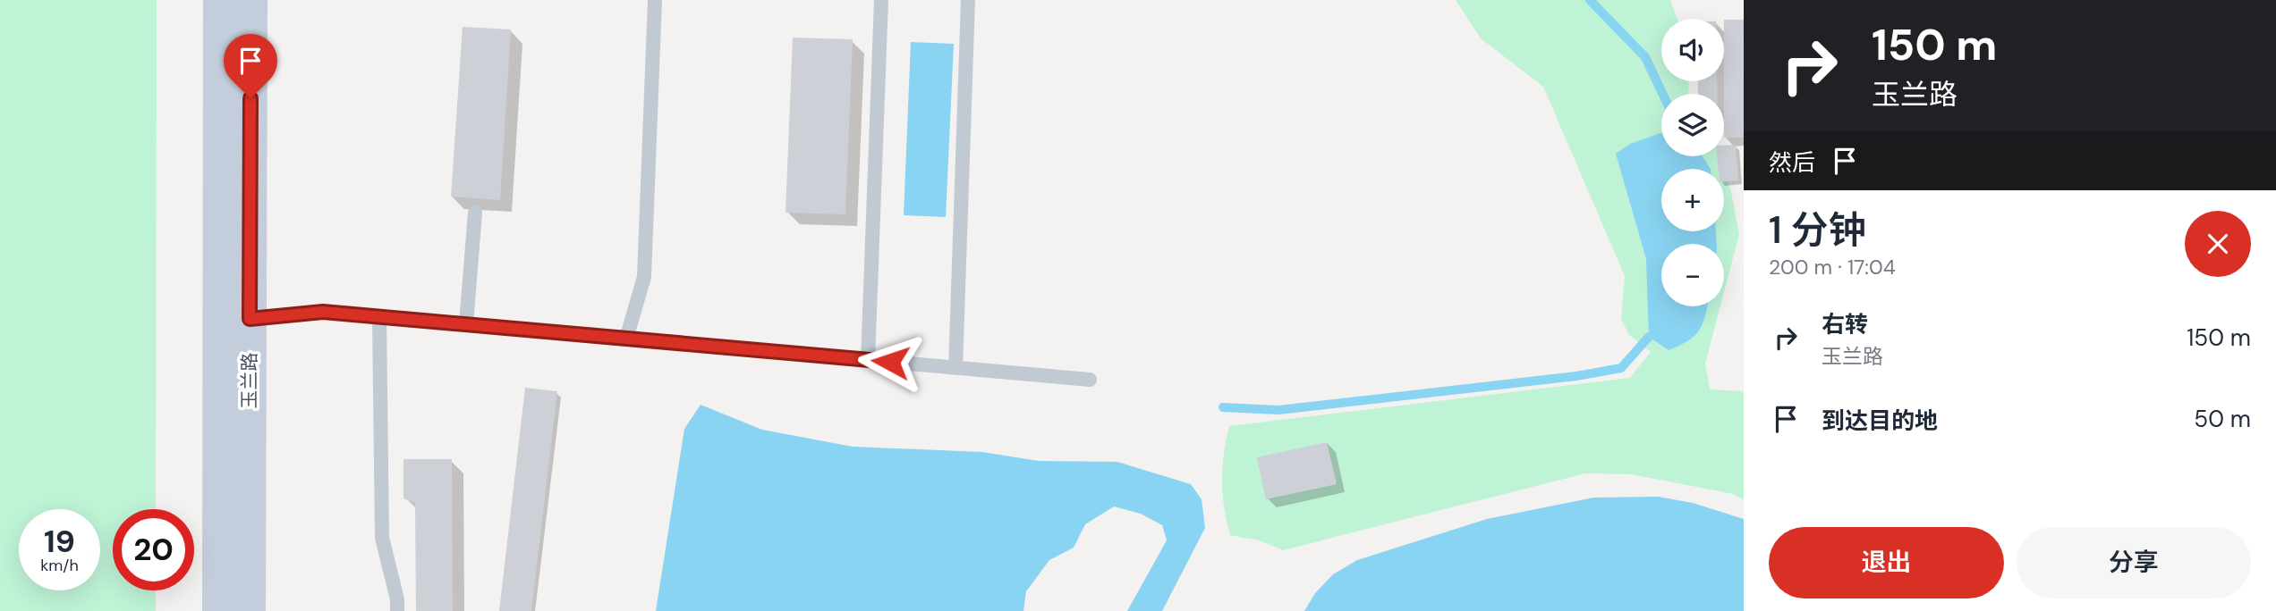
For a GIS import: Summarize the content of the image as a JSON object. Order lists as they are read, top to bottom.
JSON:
{
  "streets": {
    "street": ["玉兰路"]
  },
  "page": {
    "turn": ["150 m", "玉兰路"],
    "map_buttons": ["+", "−"],
    "then": "然后",
    "heading": ["1 分钟", "200 m · 17:04"],
    "list": [
      {
        "name": "右转",
        "note": "玉兰路",
        "value": "150 m"
      },
      {
        "name": "到达目的地",
        "value": "50 m"
      }
    ],
    "speed": "19 km/h",
    "limit": "20",
    "buttons": ["退出", "分享"]
  }
}
